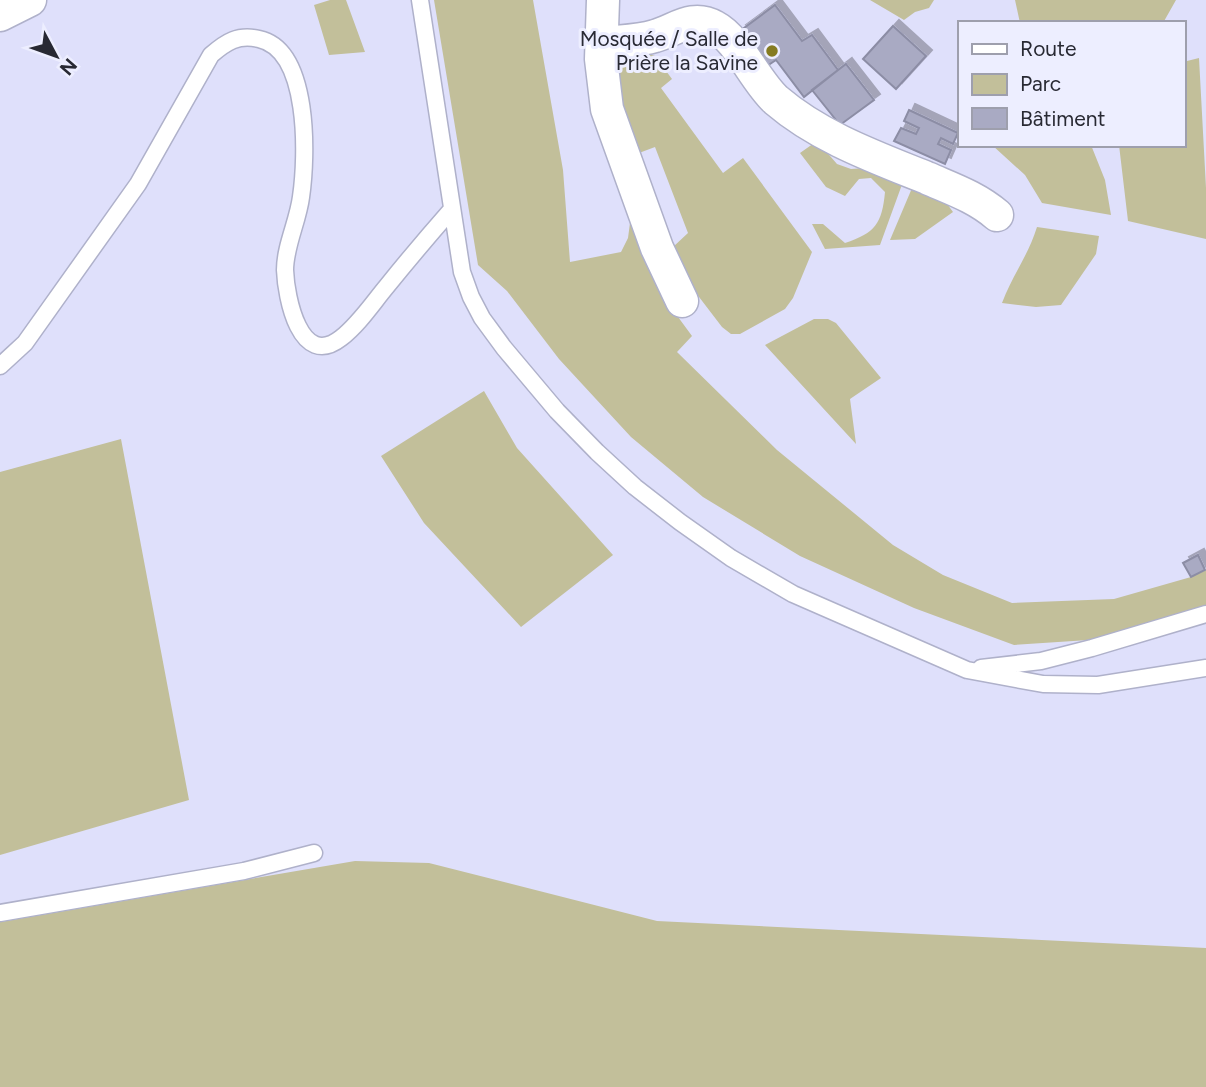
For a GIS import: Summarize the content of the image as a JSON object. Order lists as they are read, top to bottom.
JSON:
{
  "places": ["Mosquée / Salle de Prière la Savine"],
  "legend": ["Route", "Parc", "Bâtiment"],
  "north": "bottom right"
}
